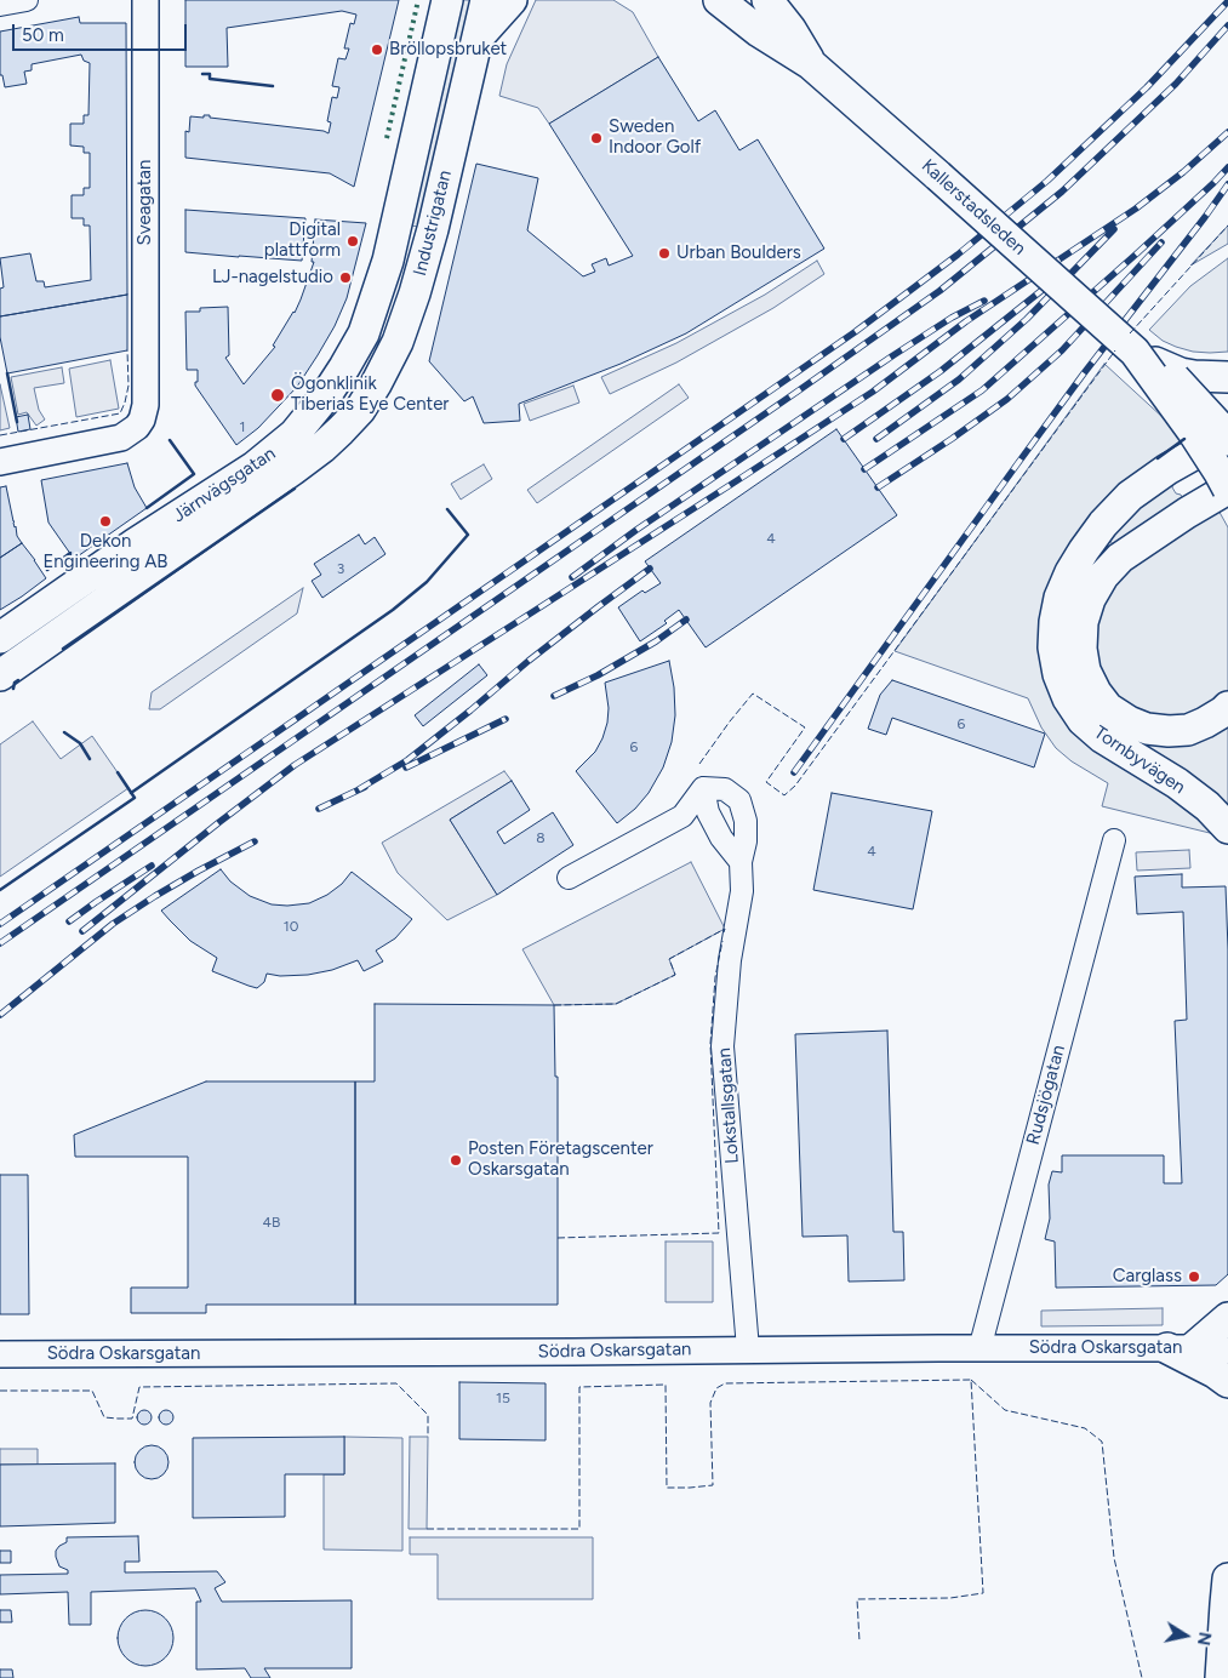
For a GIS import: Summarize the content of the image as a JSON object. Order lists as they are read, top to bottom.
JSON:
{
  "streets": {
    "main road": [
      "Kallerstadsleden",
      "Industrigatan",
      "Järnvägsgatan",
      "Tornbyvägen"
    ],
    "street": [
      "Sveagatan",
      "Rudsjögatan",
      "Lokstallsgatan",
      "Södra Oskarsgatan"
    ]
  },
  "crossings": [
    ["Kallerstadsleden", "Tornbyvägen"],
    ["Industrigatan", "Järnvägsgatan"],
    ["Rudsjögatan", "Södra Oskarsgatan"],
    ["Lokstallsgatan", "Södra Oskarsgatan"]
  ],
  "places": [
    "Bröllopsbruket",
    "Sweden Indoor Golf",
    "Digital plattform",
    "Urban Boulders",
    "LJ-nagelstudio",
    "Ögonklinik Tiberias Eye Center",
    "Dekon Engineering AB",
    "Posten Företagscenter Oskarsgatan",
    "Carglass"
  ],
  "house_numbers": [
    "1",
    "4",
    "3",
    "6",
    "6",
    "8",
    "4",
    "10",
    "4B",
    "15"
  ],
  "scale_bar": "50 m",
  "north": "right"
}
